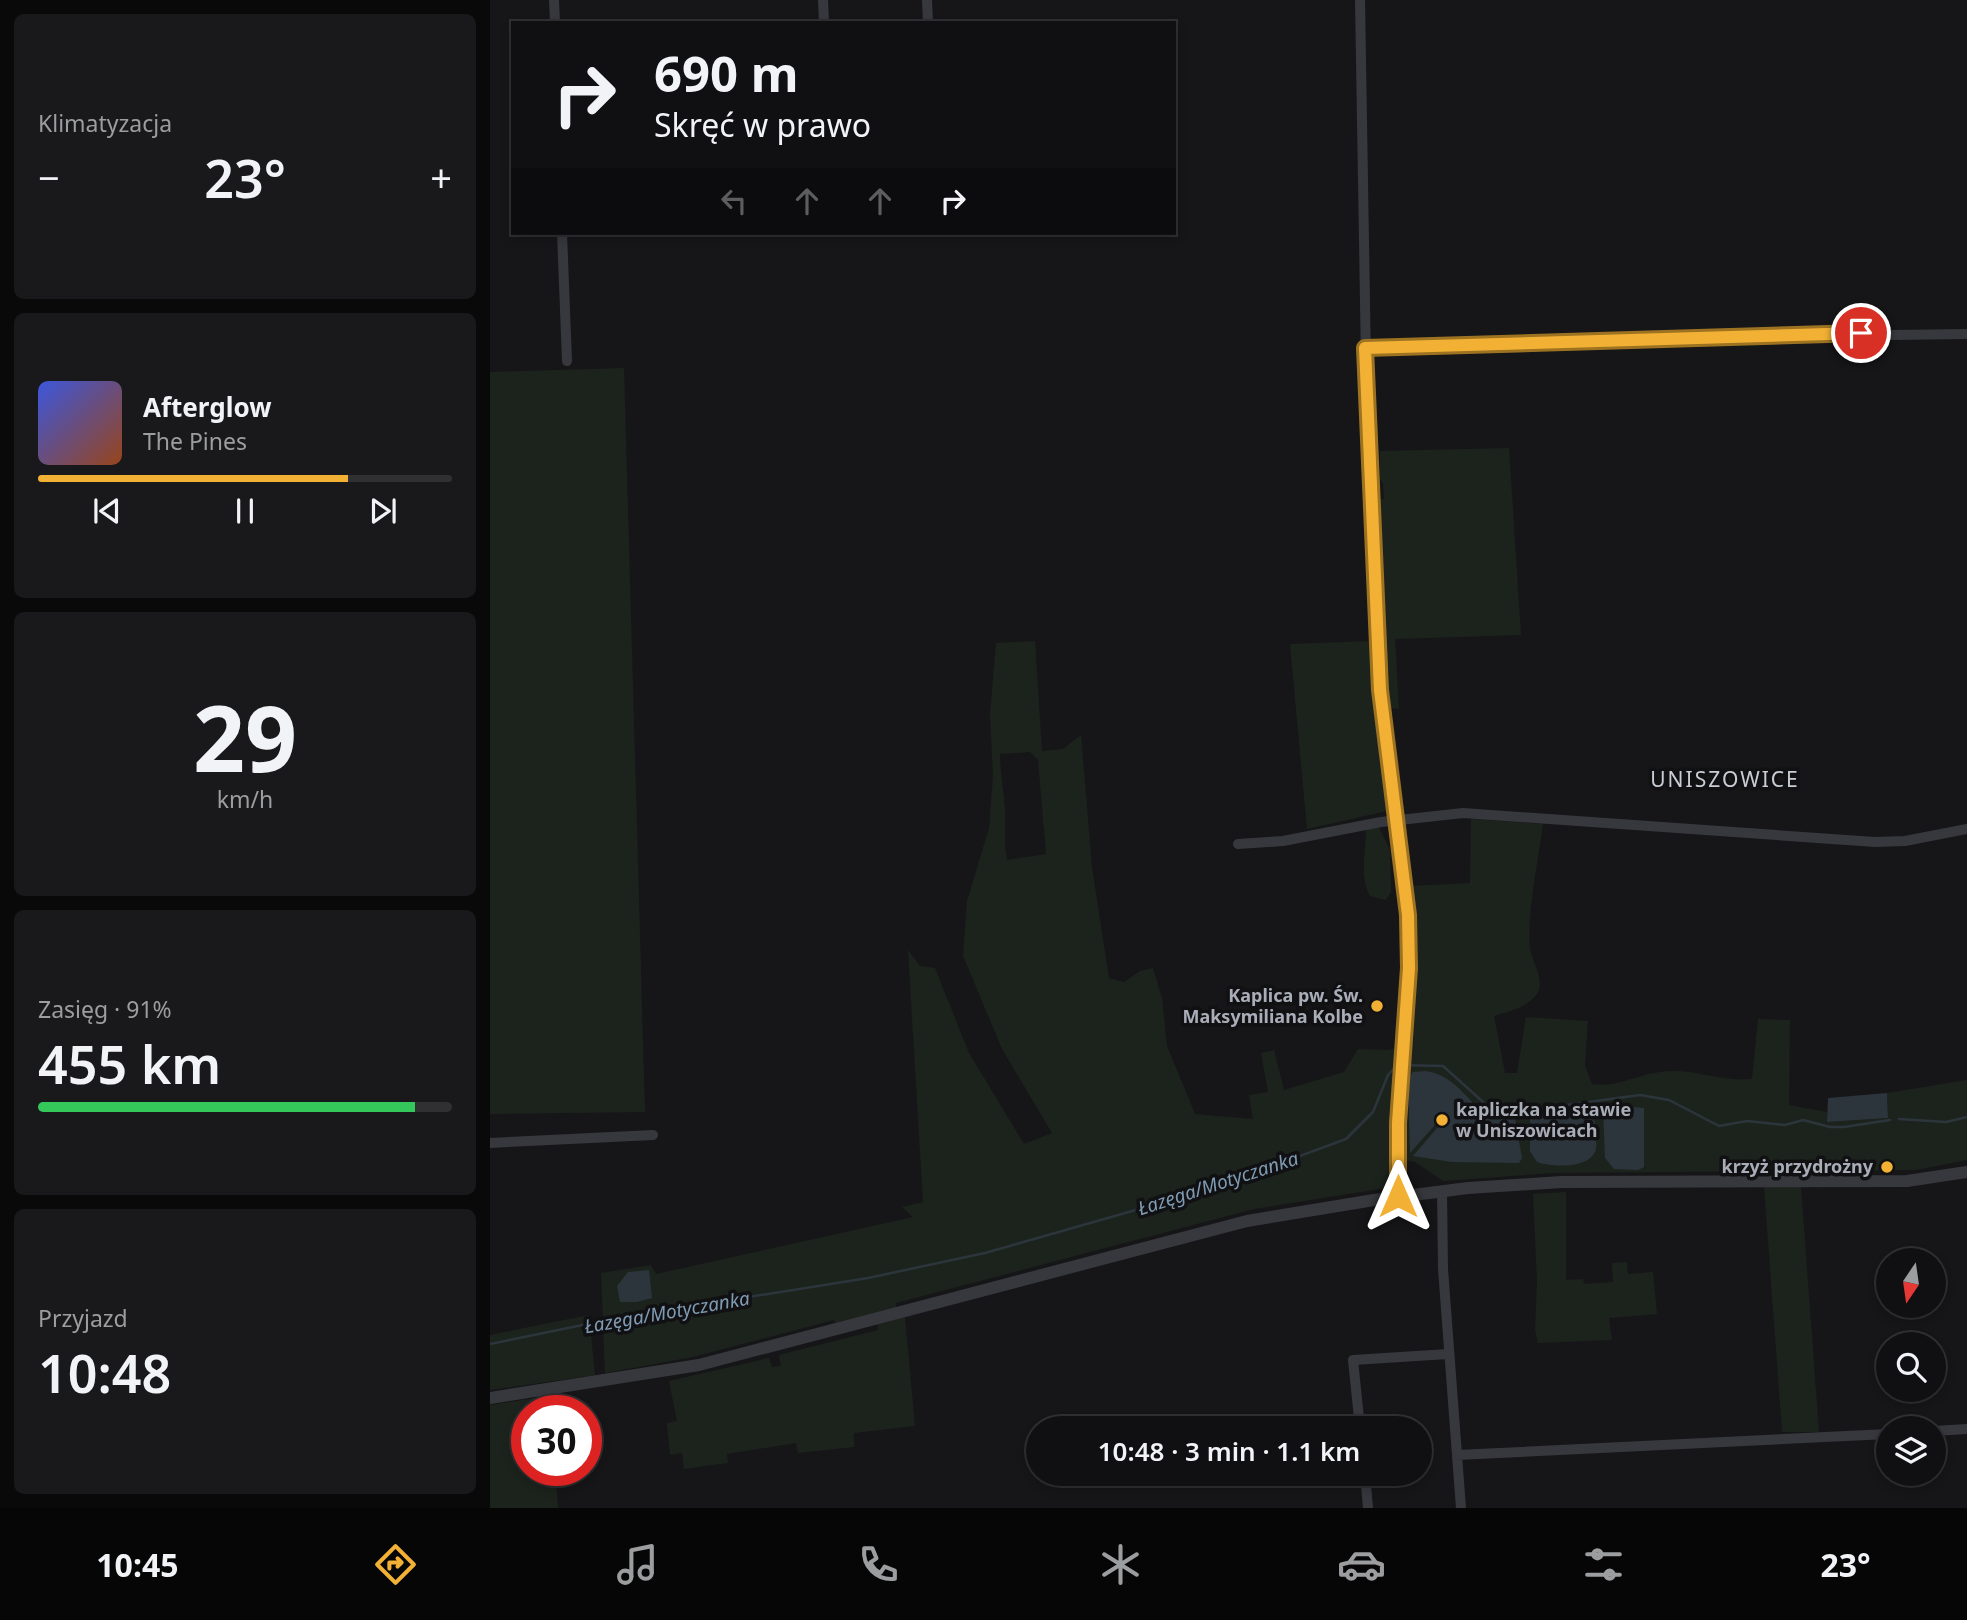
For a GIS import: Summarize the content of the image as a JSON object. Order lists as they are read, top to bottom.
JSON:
{
  "districts": ["UNISZOWICE"],
  "water": ["Łazęga/Motyczanka"],
  "places": ["Kaplica pw. Św. Maksymiliana Kolbe", "kapliczka na stawie w Uniszowicach", "krzyż przydrożny"],
  "north": "bottom",
  "page": {
    "tile": [
      "Klimatyzacja",
      ["29", "km/h"],
      ["Zasięg · 91%", "455 km"],
      ["Przyjazd", "10:48"]
    ],
    "turn": ["690 m", "Skręć w prawo"],
    "heat": ["−", "23°", "+"],
    "song": ["Afterglow", "The Pines"],
    "limit": "30",
    "trip": "10:48 · 3 min · 1.1 km",
    "tabs": ["10:45", "23°"]
  }
}
